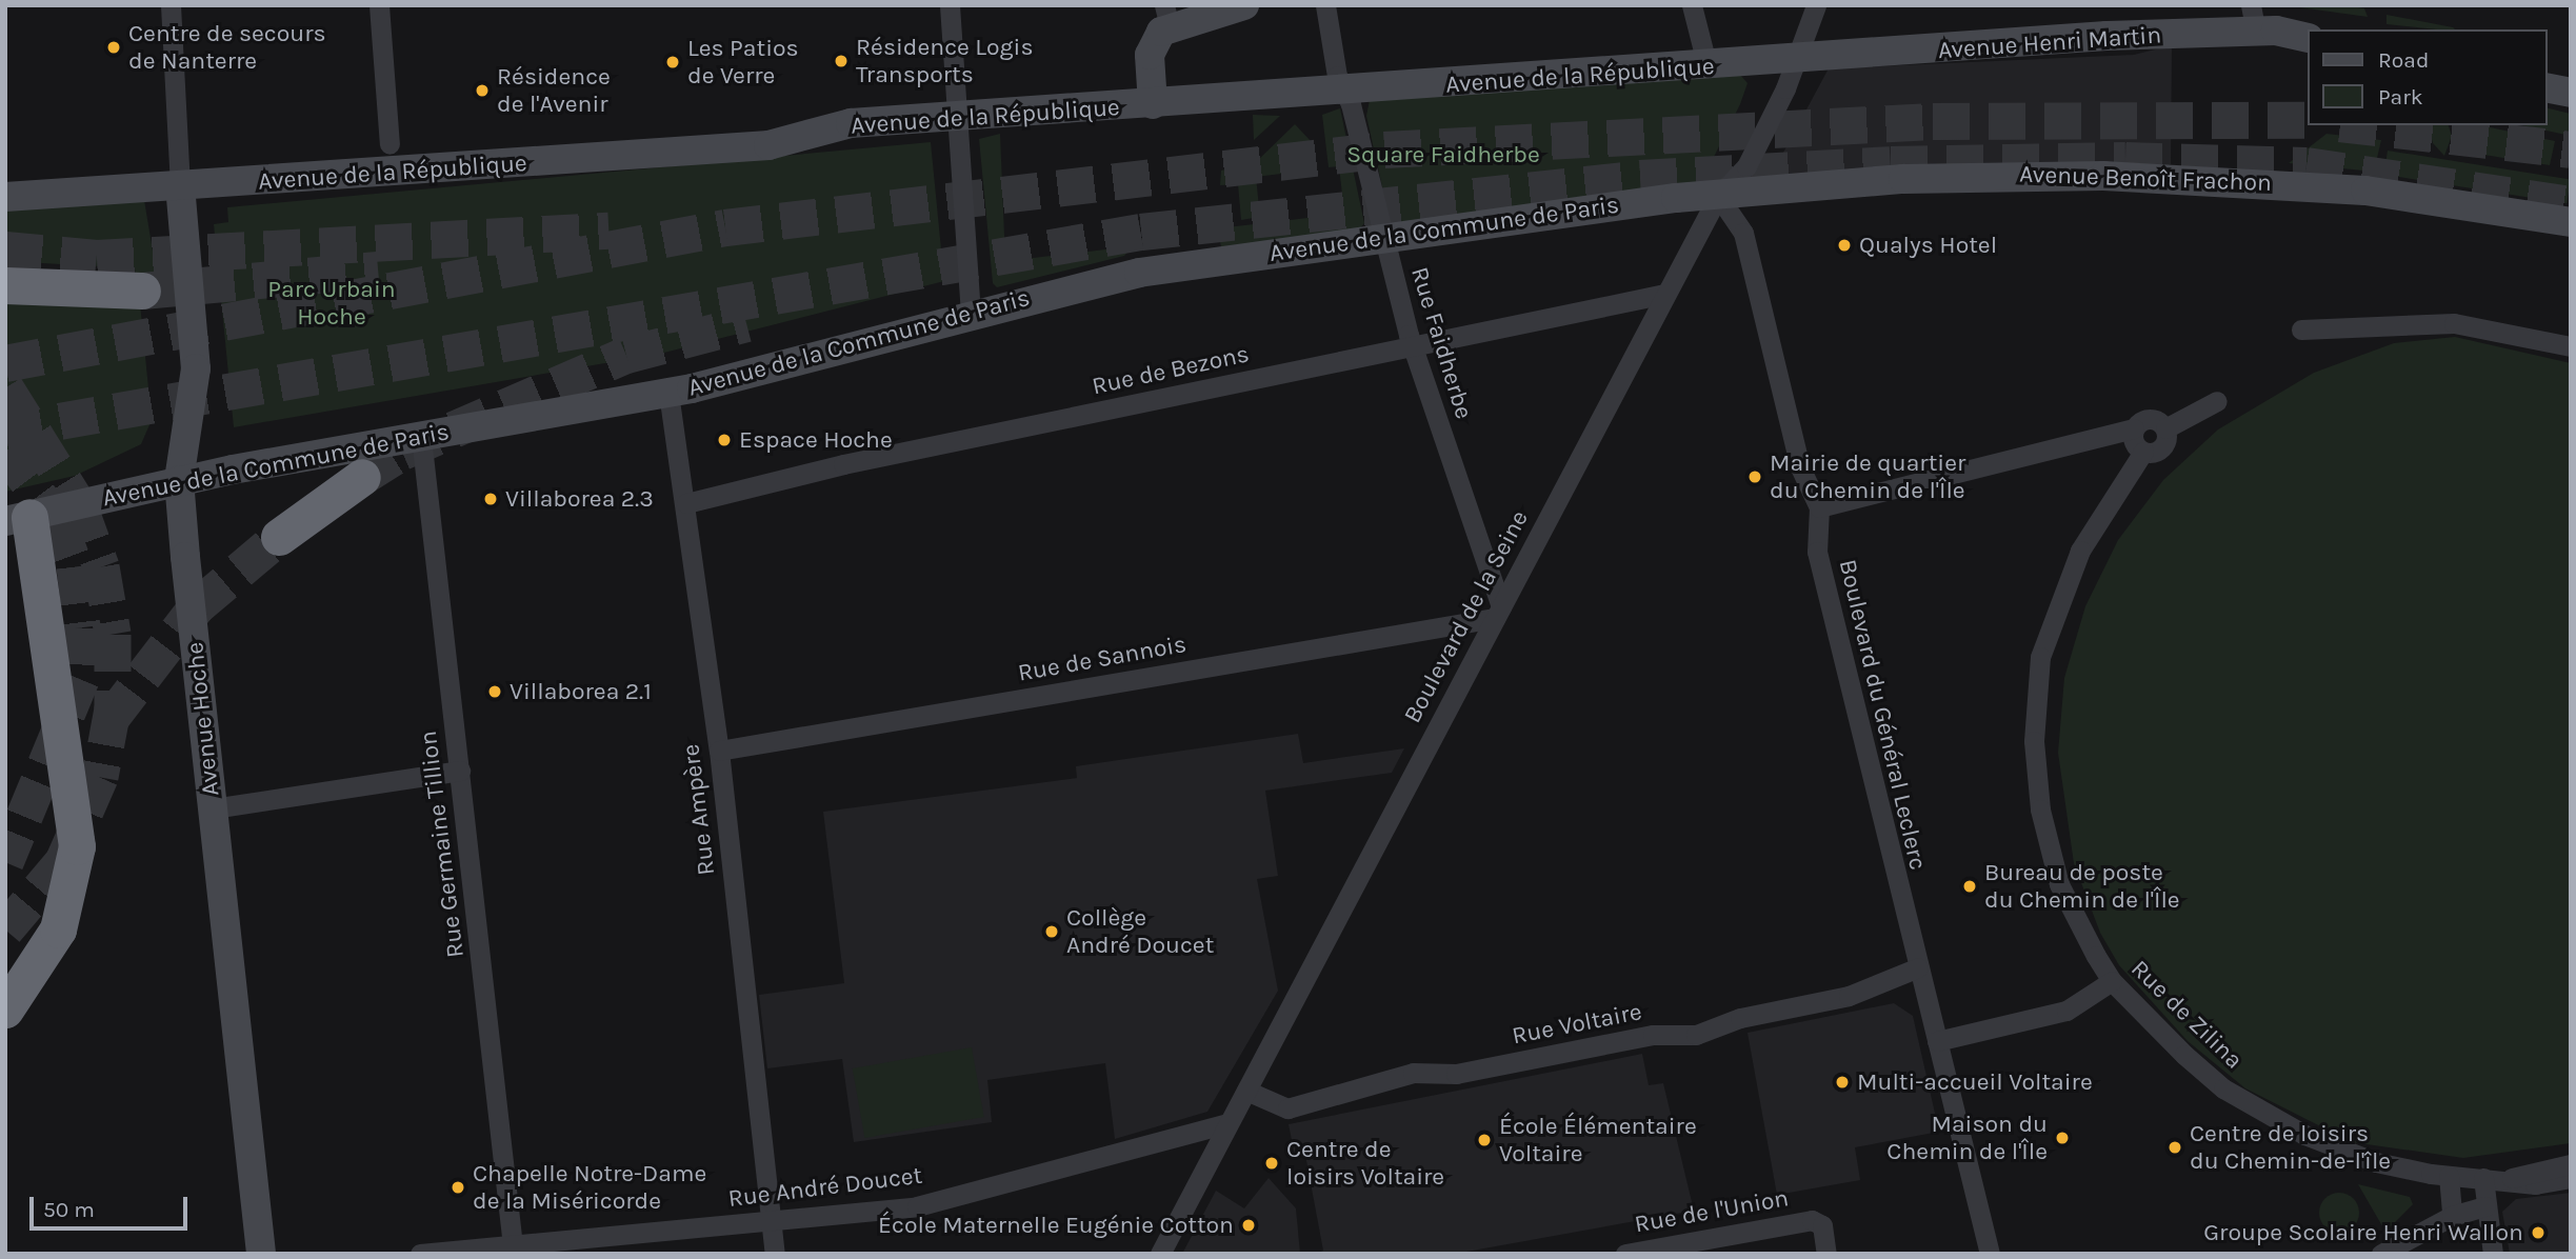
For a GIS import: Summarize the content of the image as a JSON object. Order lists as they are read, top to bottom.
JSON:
{
  "streets": {
    "main road": [
      "Avenue Henri Martin",
      "Avenue de la République",
      "Avenue Benoît Frachon",
      "Avenue de la Commune de Paris",
      "Avenue Hoche"
    ],
    "street": [
      "Rue Faidherbe",
      "Rue de Bezons",
      "Boulevard de la Seine",
      "Rue de Sannois",
      "Boulevard du Général Leclerc",
      "Rue Ampère",
      "Rue Germaine Tillion",
      "Rue de Zilina",
      "Rue Voltaire",
      "Rue André Doucet",
      "Rue de l'Union"
    ]
  },
  "crossings": [
    ["Avenue Henri Martin", "Avenue de la République"],
    ["Avenue Henri Martin", "Boulevard de la Seine"],
    ["Avenue de la République", "Rue Faidherbe"],
    ["Avenue de la République", "Boulevard de la Seine"],
    ["Avenue de la République", "Avenue Hoche"],
    ["Avenue Benoît Frachon", "Avenue de la Commune de Paris"],
    ["Avenue Benoît Frachon", "Boulevard de la Seine"],
    ["Avenue Benoît Frachon", "Boulevard du Général Leclerc"],
    ["Avenue de la Commune de Paris", "Rue Faidherbe"],
    ["Avenue de la Commune de Paris", "Boulevard de la Seine"],
    ["Avenue de la Commune de Paris", "Boulevard du Général Leclerc"],
    ["Avenue de la Commune de Paris", "Avenue Hoche"],
    ["Avenue de la Commune de Paris", "Rue Ampère"],
    ["Avenue de la Commune de Paris", "Rue Germaine Tillion"],
    ["Rue Faidherbe", "Rue de Bezons"],
    ["Rue Faidherbe", "Boulevard de la Seine"],
    ["Rue Faidherbe", "Rue de Sannois"],
    ["Rue de Bezons", "Boulevard de la Seine"],
    ["Rue de Bezons", "Rue Ampère"],
    ["Boulevard de la Seine", "Rue de Sannois"],
    ["Boulevard de la Seine", "Boulevard du Général Leclerc"],
    ["Boulevard de la Seine", "Rue Voltaire"],
    ["Boulevard de la Seine", "Rue André Doucet"],
    ["Rue de Sannois", "Rue Ampère"],
    ["Boulevard du Général Leclerc", "Rue Voltaire"],
    ["Rue Ampère", "Rue André Doucet"],
    ["Rue Germaine Tillion", "Rue André Doucet"]
  ],
  "parks": ["Square Faidherbe", "Parc Urbain Hoche"],
  "places": [
    "Centre de secours de Nanterre",
    "Résidence Logis Transports",
    "Les Patios de Verre",
    "Résidence de l'Avenir",
    "Qualys Hotel",
    "Espace Hoche",
    "Mairie de quartier du Chemin de l'Île",
    "Villaborea 2.3",
    "Villaborea 2.1",
    "Bureau de poste du Chemin de l'Île",
    "Collège André Doucet",
    "Multi-accueil Voltaire",
    "Maison du Chemin de l'Île",
    "École Élémentaire Voltaire",
    "Centre de loisirs du Chemin-de-l'île",
    "Centre de loisirs Voltaire",
    "Chapelle Notre-Dame de la Miséricorde",
    "École Maternelle Eugénie Cotton",
    "Groupe Scolaire Henri Wallon"
  ],
  "legend": ["Road", "Park"],
  "scale_bar": "50 m"
}
